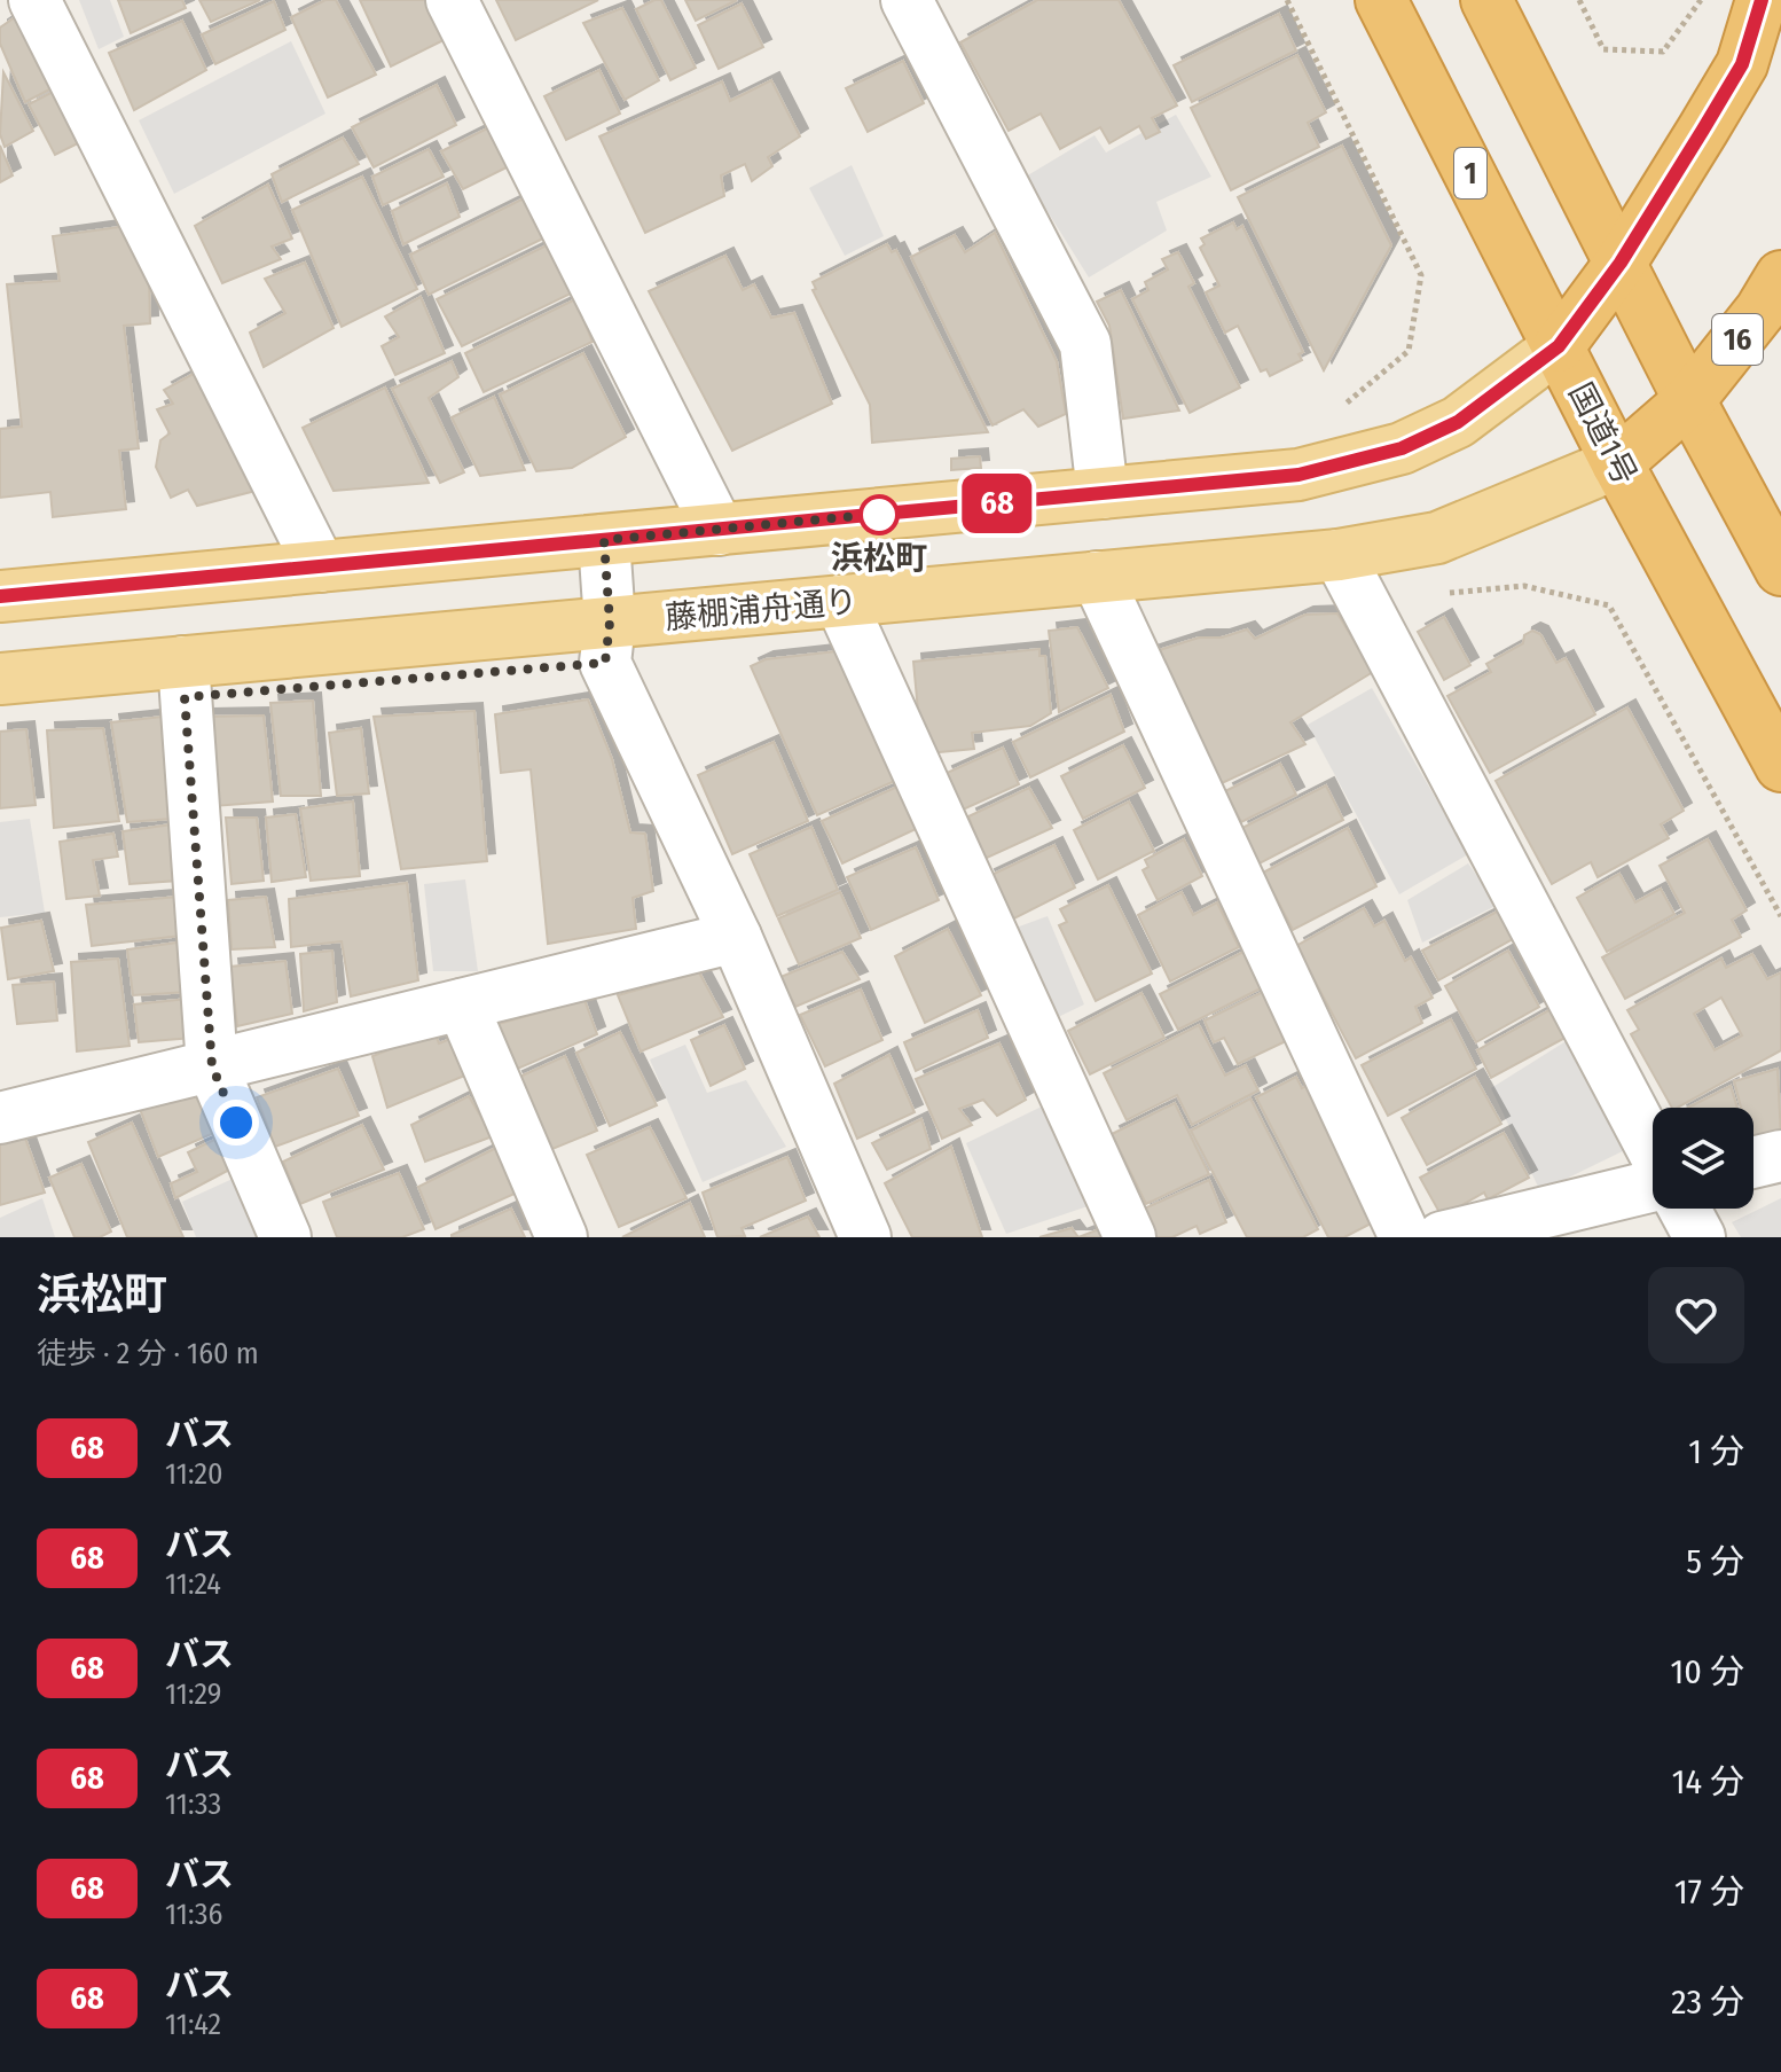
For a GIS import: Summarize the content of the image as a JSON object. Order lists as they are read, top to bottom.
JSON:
{
  "streets": {
    "highway": ["1", "16", "国道1号"],
    "main road": ["藤棚浦舟通り"]
  },
  "crossings": [
    ["16", "国道1号"],
    ["16", "藤棚浦舟通り"],
    ["国道1号", "藤棚浦舟通り"]
  ],
  "places": ["浜松町"],
  "lines": ["bus line 68"],
  "page": {
    "on_map": "68",
    "heading": ["浜松町", "徒歩 · 2 分 · 160 m"],
    "list": [
      {
        "mark": "68",
        "name": "バス",
        "note": "11:20",
        "value": "1 分"
      },
      {
        "mark": "68",
        "name": "バス",
        "note": "11:24",
        "value": "5 分"
      },
      {
        "mark": "68",
        "name": "バス",
        "note": "11:29",
        "value": "10 分"
      },
      {
        "mark": "68",
        "name": "バス",
        "note": "11:33",
        "value": "14 分"
      },
      {
        "mark": "68",
        "name": "バス",
        "note": "11:36",
        "value": "17 分"
      },
      {
        "mark": "68",
        "name": "バス",
        "note": "11:42",
        "value": "23 分"
      }
    ]
  }
}
